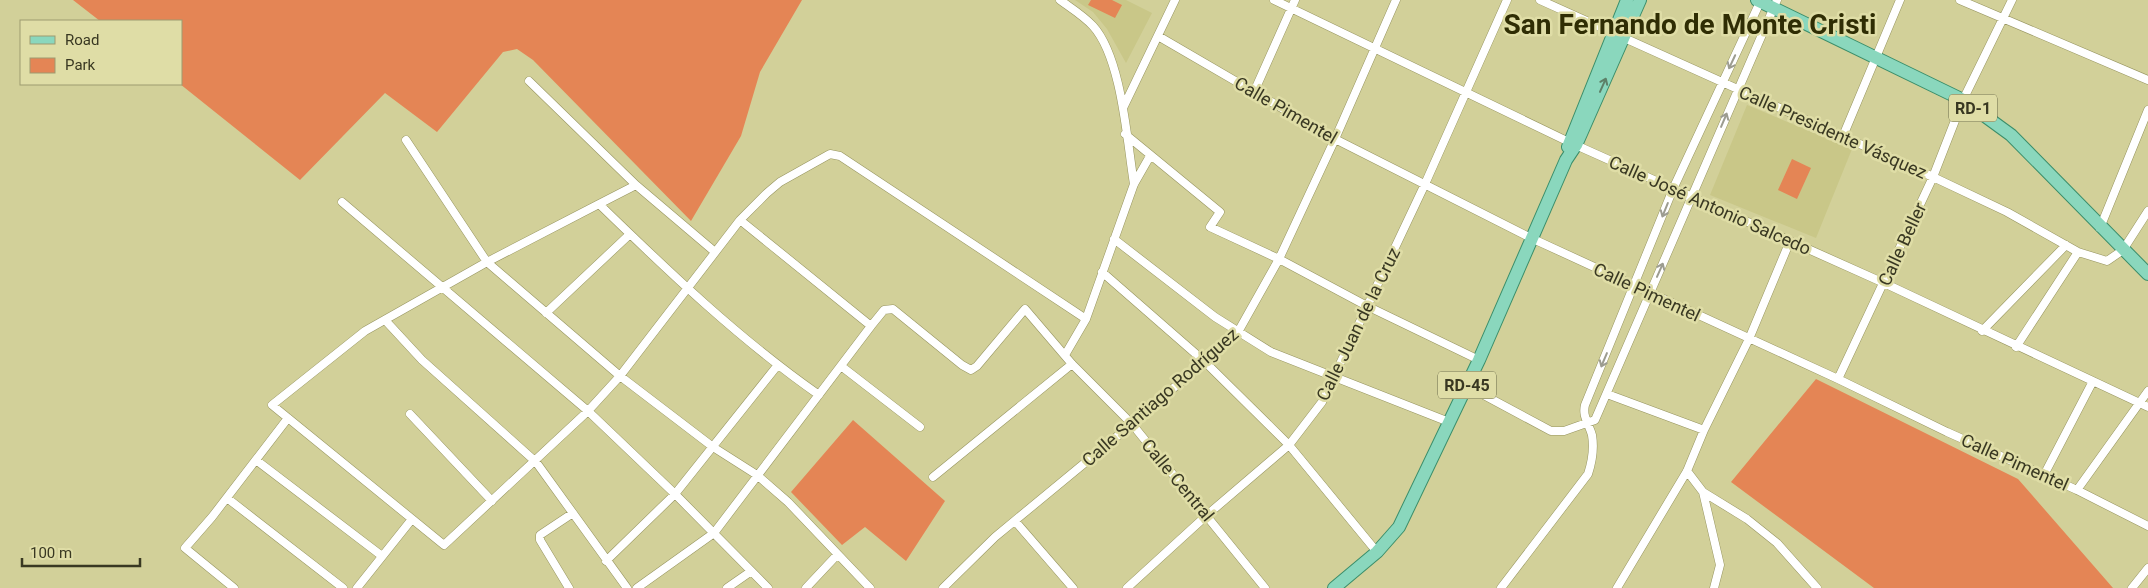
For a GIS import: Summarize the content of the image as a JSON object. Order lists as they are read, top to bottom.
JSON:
{
  "streets": {
    "main road": ["RD-1", "RD-45"],
    "street": [
      "Calle Pimentel",
      "Calle Presidente Vásquez",
      "Calle José Antonio Salcedo",
      "Calle Beller",
      "Calle Juan de la Cruz",
      "Calle Santiago Rodríguez",
      "Calle Central"
    ]
  },
  "crossings": [
    ["RD-1", "Calle Presidente Vásquez"],
    ["RD-1", "Calle Beller"],
    ["Calle Pimentel", "Calle Beller"],
    ["Calle Pimentel", "Calle Juan de la Cruz"],
    ["Calle Pimentel", "RD-45"],
    ["Calle Pimentel", "Calle Santiago Rodríguez"],
    ["Calle Presidente Vásquez", "Calle Beller"],
    ["Calle Presidente Vásquez", "RD-45"],
    ["Calle José Antonio Salcedo", "Calle Beller"],
    ["Calle José Antonio Salcedo", "Calle Juan de la Cruz"],
    ["Calle José Antonio Salcedo", "RD-45"],
    ["Calle José Antonio Salcedo", "Calle Santiago Rodríguez"],
    ["Calle Juan de la Cruz", "Calle Central"],
    ["Calle Santiago Rodríguez", "Calle Central"]
  ],
  "districts": ["San Fernando de Monte Cristi"],
  "legend": ["Road", "Park"],
  "scale_bar": "100 m"
}
